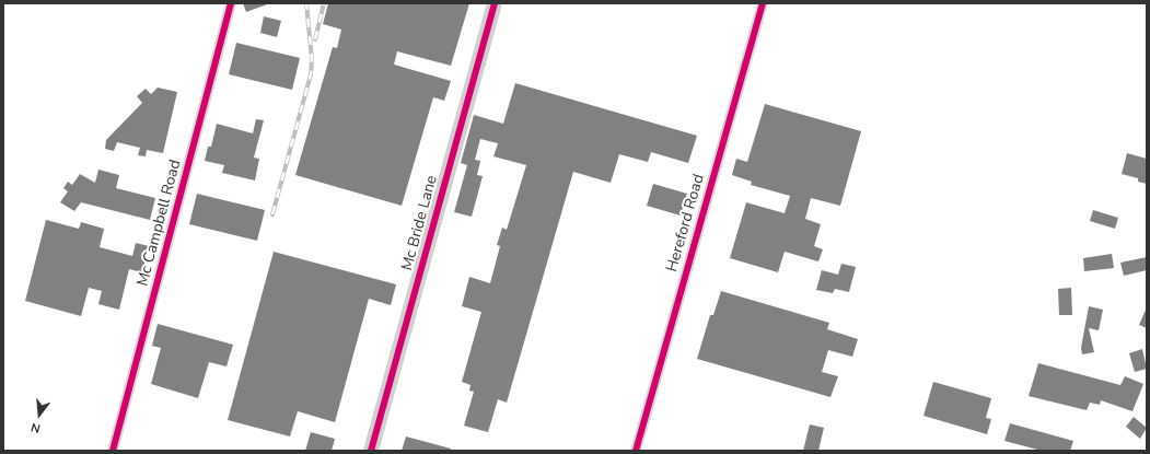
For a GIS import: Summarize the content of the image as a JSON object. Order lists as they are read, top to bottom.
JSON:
{
  "streets": {
    "street": ["Mc Campbell Road", "Mc Bride Lane", "Hereford Road"]
  },
  "north": "bottom"
}
